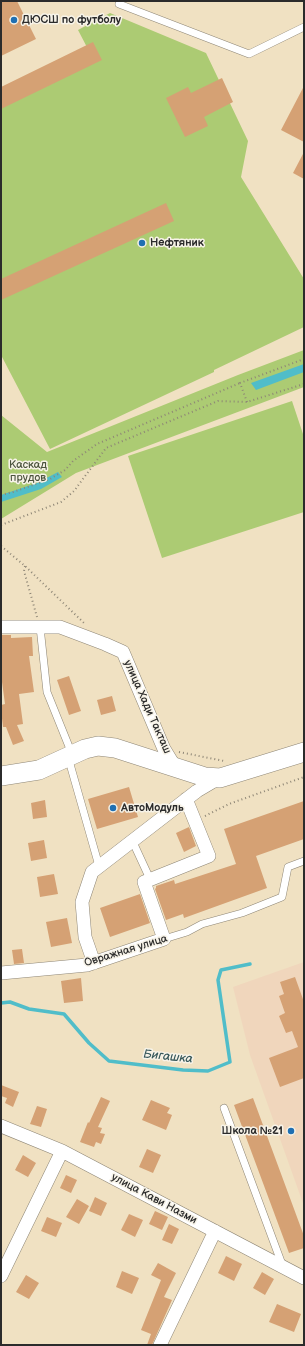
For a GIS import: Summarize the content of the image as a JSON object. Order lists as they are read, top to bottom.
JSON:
{
  "streets": {
    "street": ["улица Хади Такташ", "Овражная улица", "улица Кави Назми"]
  },
  "water": ["Бигашка"],
  "parks": ["Каскад прудов"],
  "places": [
    "ДЮСШ по футболу",
    "Нефтяник",
    "АвтоМодуль",
    "Школа №21"
  ]
}
